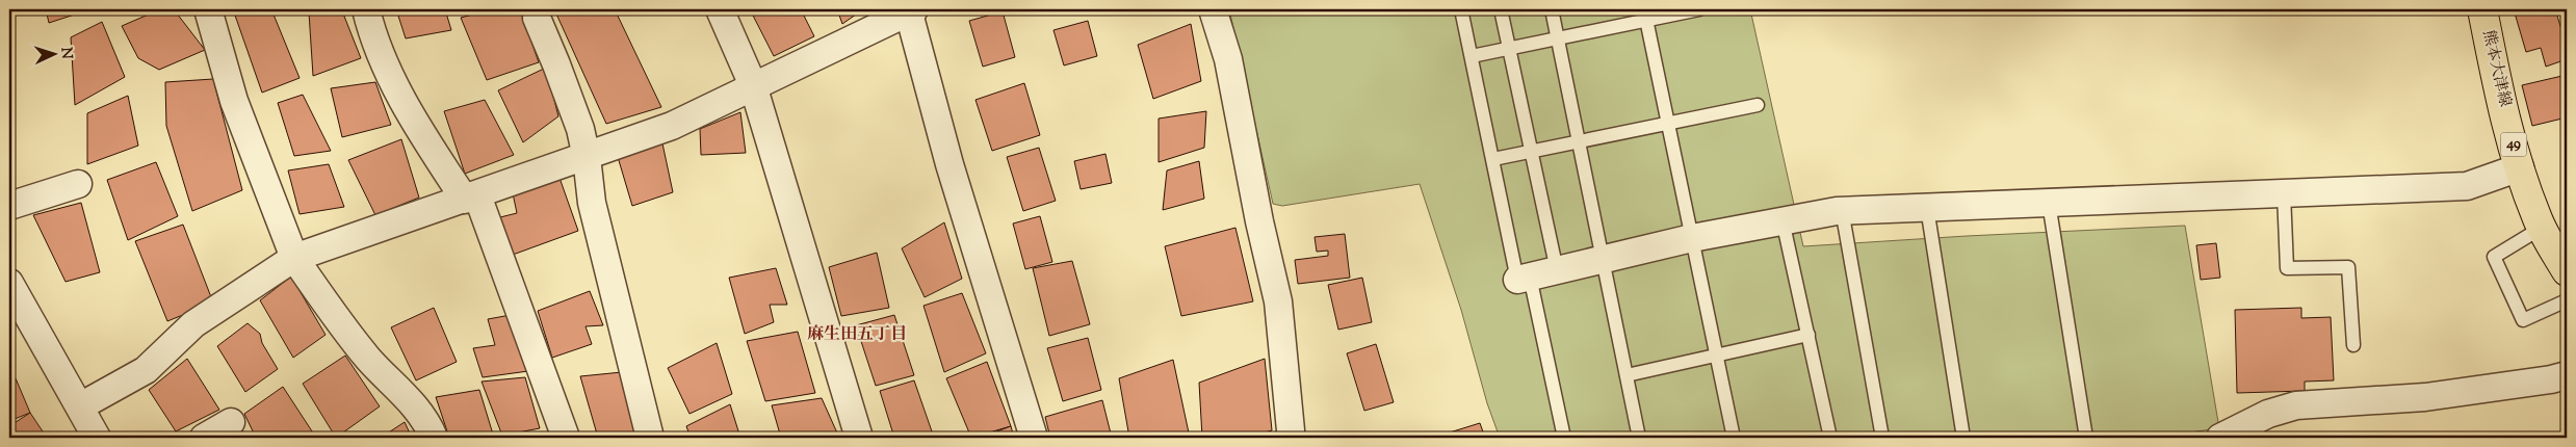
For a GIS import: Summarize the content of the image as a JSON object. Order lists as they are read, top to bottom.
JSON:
{
  "streets": {
    "main road": ["熊本大津線", "49"]
  },
  "districts": ["麻生田五丁目"],
  "north": "right"
}
